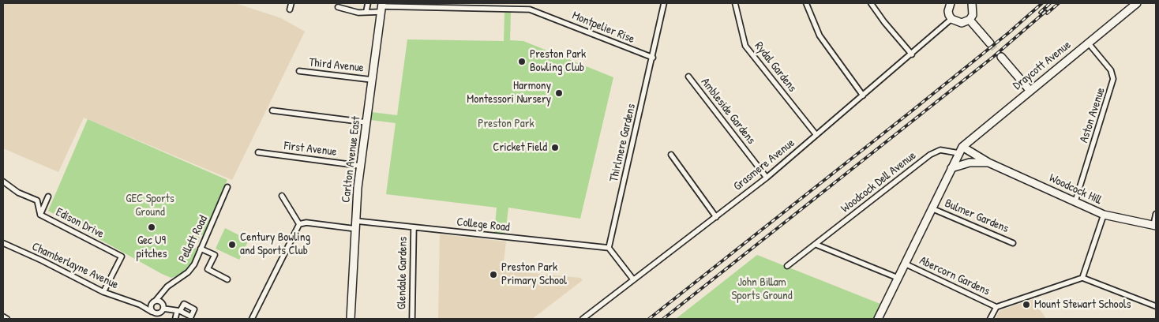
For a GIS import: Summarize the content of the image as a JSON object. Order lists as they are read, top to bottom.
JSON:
{
  "streets": {
    "street": [
      "Montpelier Rise",
      "Third Avenue",
      "Draycott Avenue",
      "Rydal Gardens",
      "Ambleside Gardens",
      "Aston Avenue",
      "Thirlmere Gardens",
      "First Avenue",
      "Carlton Avenue East",
      "Grasmere Avenue",
      "Woodcock Dell Avenue",
      "Woodcock Hill",
      "Bulmer Gardens",
      "Edison Drive",
      "College Road",
      "Pellatt Road",
      "Chamberlayne Avenue",
      "Glendale Gardens",
      "Abercorn Gardens"
    ]
  },
  "crossings": [
    ["Montpelier Rise", "Thirlmere Gardens"],
    ["Montpelier Rise", "Carlton Avenue East"],
    ["Third Avenue", "Carlton Avenue East"],
    ["Draycott Avenue", "Aston Avenue"],
    ["Draycott Avenue", "Woodcock Dell Avenue"],
    ["Draycott Avenue", "Woodcock Hill"],
    ["Rydal Gardens", "Grasmere Avenue"],
    ["Ambleside Gardens", "Grasmere Avenue"],
    ["Aston Avenue", "Woodcock Hill"],
    ["Thirlmere Gardens", "College Road"],
    ["First Avenue", "Carlton Avenue East"],
    ["Carlton Avenue East", "College Road"],
    ["Woodcock Dell Avenue", "Woodcock Hill"],
    ["Edison Drive", "Chamberlayne Avenue"],
    ["College Road", "Glendale Gardens"],
    ["Pellatt Road", "Chamberlayne Avenue"]
  ],
  "parks": ["Preston Park", "GEC Sports Ground", "John Billam Sports Ground"],
  "places": [
    "Preston Park Bowling Club",
    "Harmony Montessori Nursery",
    "Cricket Field",
    "Gec U9 pitches",
    "Century Bowling and Sports Club",
    "Preston Park Primary School",
    "Mount Stewart Schools"
  ]
}
